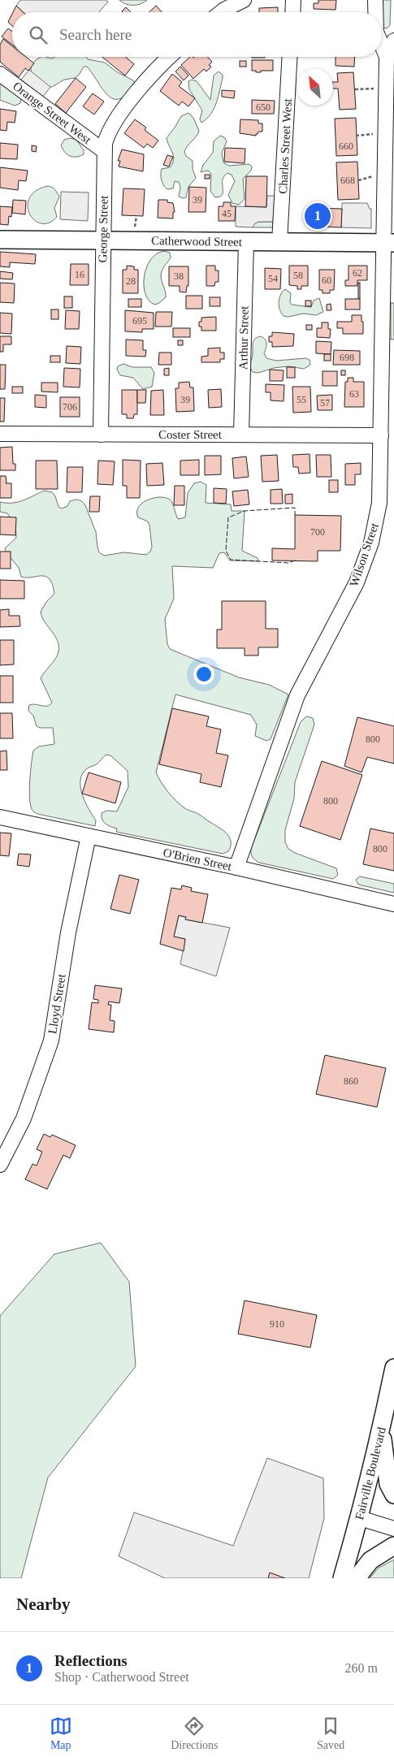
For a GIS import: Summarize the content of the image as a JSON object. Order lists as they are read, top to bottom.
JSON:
{
  "streets": {
    "main road": ["Catherwood Street", "Fairville Boulevard"],
    "street": [
      "Orange Street West",
      "Charles Street West",
      "George Street",
      "Arthur Street",
      "Coster Street",
      "Wilson Street",
      "O'Brien Street",
      "Lloyd Street"
    ]
  },
  "crossings": [
    ["Orange Street West", "George Street"],
    ["Charles Street West", "Catherwood Street"],
    ["George Street", "Catherwood Street"],
    ["George Street", "Coster Street"],
    ["Catherwood Street", "Arthur Street"],
    ["Catherwood Street", "Wilson Street"],
    ["Arthur Street", "Coster Street"],
    ["Coster Street", "Wilson Street"],
    ["Wilson Street", "O'Brien Street"],
    ["O'Brien Street", "Lloyd Street"]
  ],
  "house_numbers": [
    "650",
    "660",
    "668",
    "39",
    "45",
    "62",
    "16",
    "58",
    "38",
    "54",
    "60",
    "28",
    "695",
    "698",
    "63",
    "39",
    "55",
    "57",
    "706",
    "700",
    "800",
    "800",
    "800",
    "860",
    "910"
  ],
  "north": "top left",
  "page": {
    "search": "Search here",
    "pins": "1",
    "heading": "Nearby",
    "list": [
      {
        "mark": "1",
        "name": "Reflections",
        "note": "Shop · Catherwood Street",
        "value": "260 m"
      }
    ],
    "nav": ["Map", "Directions", "Saved"]
  }
}
